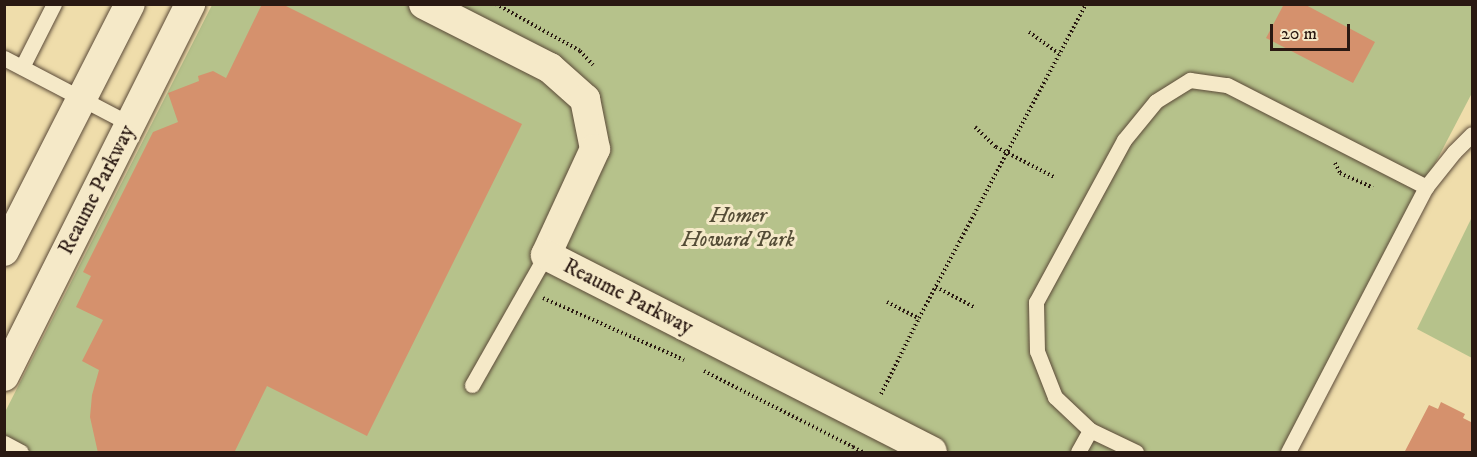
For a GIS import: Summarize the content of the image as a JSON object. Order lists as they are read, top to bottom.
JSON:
{
  "streets": {
    "street": ["Reaume Parkway"]
  },
  "parks": ["Homer Howard Park"],
  "scale_bar": "20 m"
}
